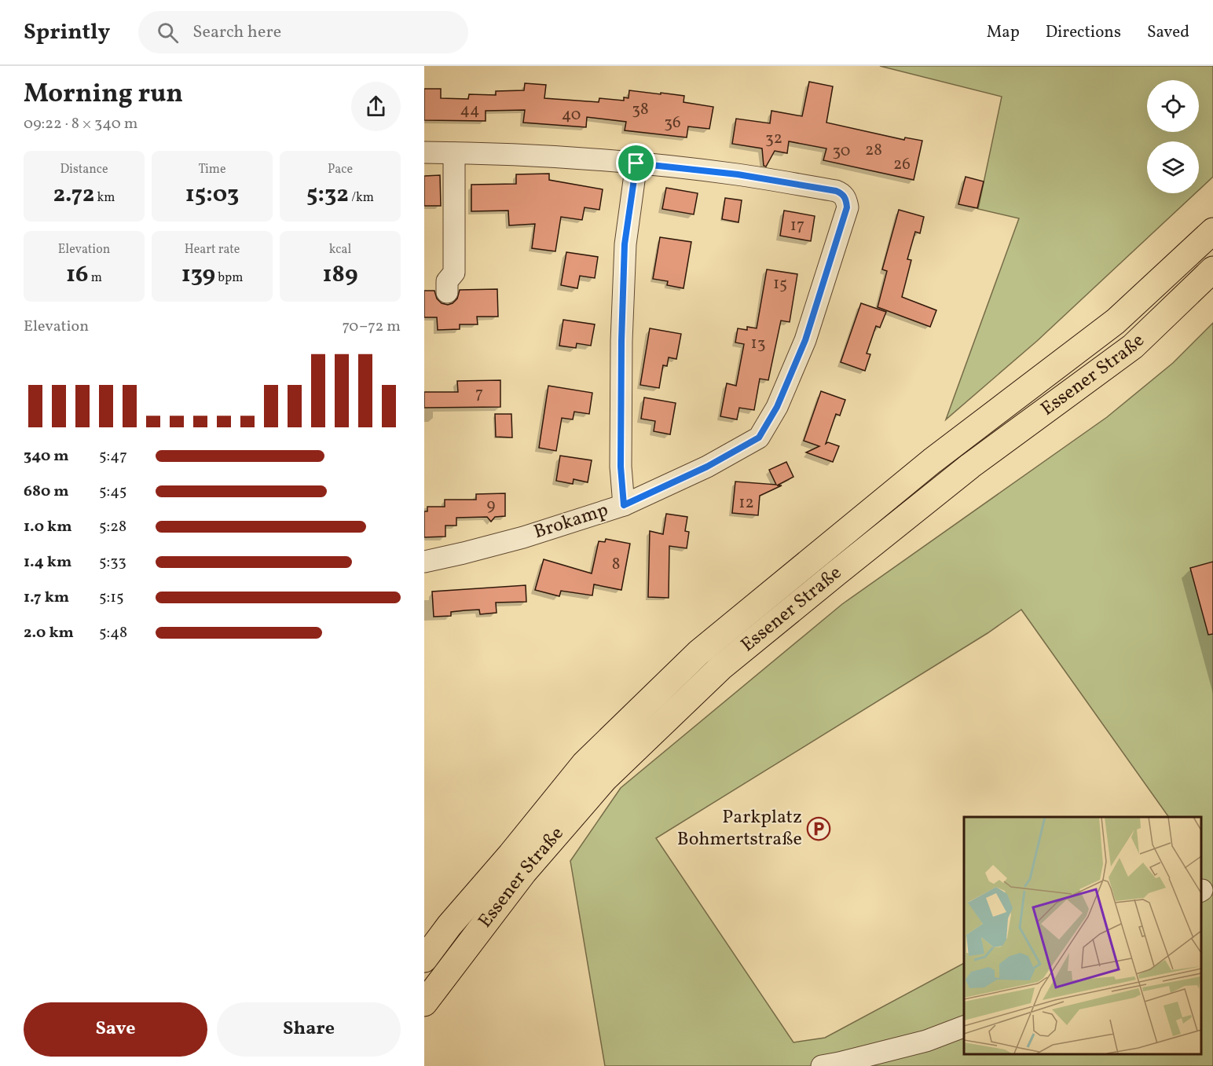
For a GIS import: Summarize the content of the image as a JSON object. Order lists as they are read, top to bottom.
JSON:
{
  "streets": {
    "main road": ["Essener Straße"],
    "street": ["Brokamp"]
  },
  "places": {
    "parking": ["Parkplatz Bohmertstraße"]
  },
  "house_numbers": [
    "38",
    "44",
    "40",
    "36",
    "32",
    "28",
    "30",
    "26",
    "17",
    "15",
    "13",
    "7",
    "12",
    "9",
    "8"
  ],
  "page": {
    "header": "Sprintly",
    "search": "Search here",
    "nav": ["Map", "Directions", "Saved"],
    "heading": ["Morning run", "09:22 · 8 × 340 m"],
    "stats": [
      ["Distance", "2.72 km"],
      ["Time", "15:03"],
      ["Pace", "5:32 /km"],
      ["Elevation", "16 m"],
      ["Heart rate", "139 bpm"],
      ["kcal", "189"]
    ],
    "chart": ["Elevation", "70–72 m"],
    "list": [
      {
        "name": "340 m",
        "note": "5:47"
      },
      {
        "name": "680 m",
        "note": "5:45"
      },
      {
        "name": "1.0 km",
        "note": "5:28"
      },
      {
        "name": "1.4 km",
        "note": "5:33"
      },
      {
        "name": "1.7 km",
        "note": "5:15"
      },
      {
        "name": "2.0 km",
        "note": "5:48"
      }
    ],
    "buttons": ["Save", "Share"]
  }
}
